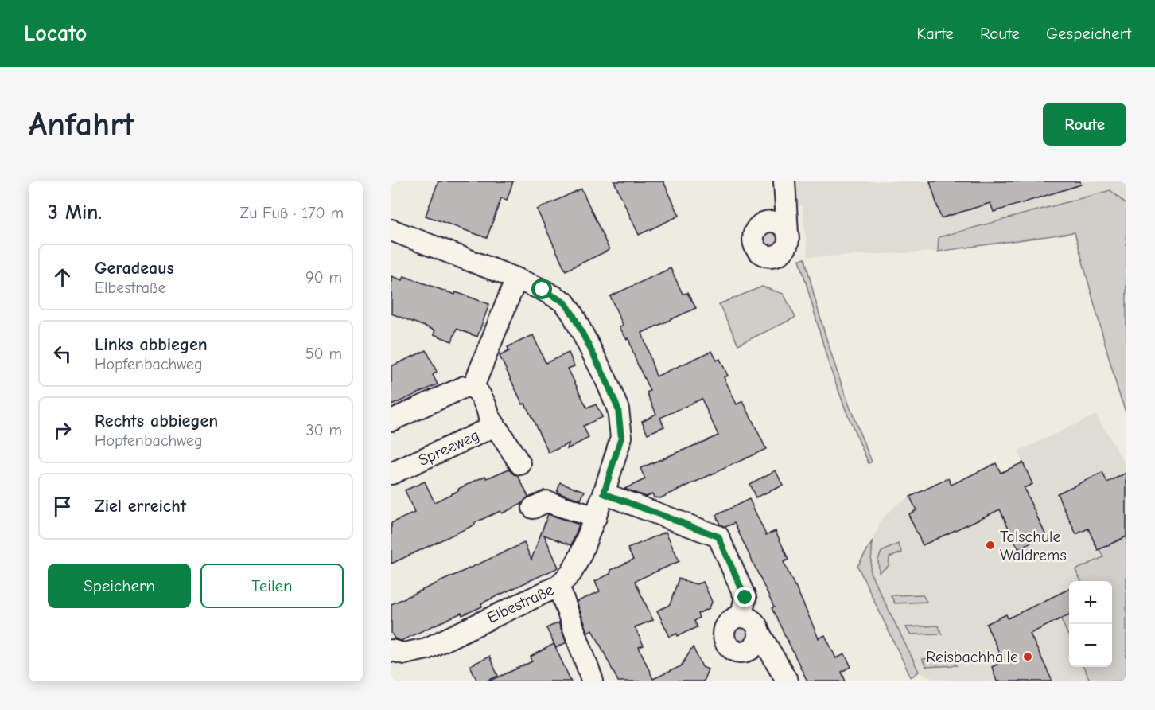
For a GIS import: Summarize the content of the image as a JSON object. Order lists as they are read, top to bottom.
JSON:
{
  "streets": {
    "street": ["Spreeweg", "Elbestraße"]
  },
  "places": ["Talschule Waldrems", "Reisbachhalle"],
  "page": {
    "header": "Locato",
    "nav": ["Karte", "Route", "Gespeichert"],
    "buttons": [
      "Route",
      ["Speichern", "Teilen"]
    ],
    "title": "Anfahrt",
    "heading": ["3 Min.", "Zu Fuß · 170 m"],
    "list": [
      ["Geradeaus", "Elbestraße", "90 m"],
      ["Links abbiegen", "Hopfenbachweg", "50 m"],
      ["Rechts abbiegen", "Hopfenbachweg", "30 m"],
      "Ziel erreicht"
    ],
    "map_buttons": ["+", "−"]
  }
}
